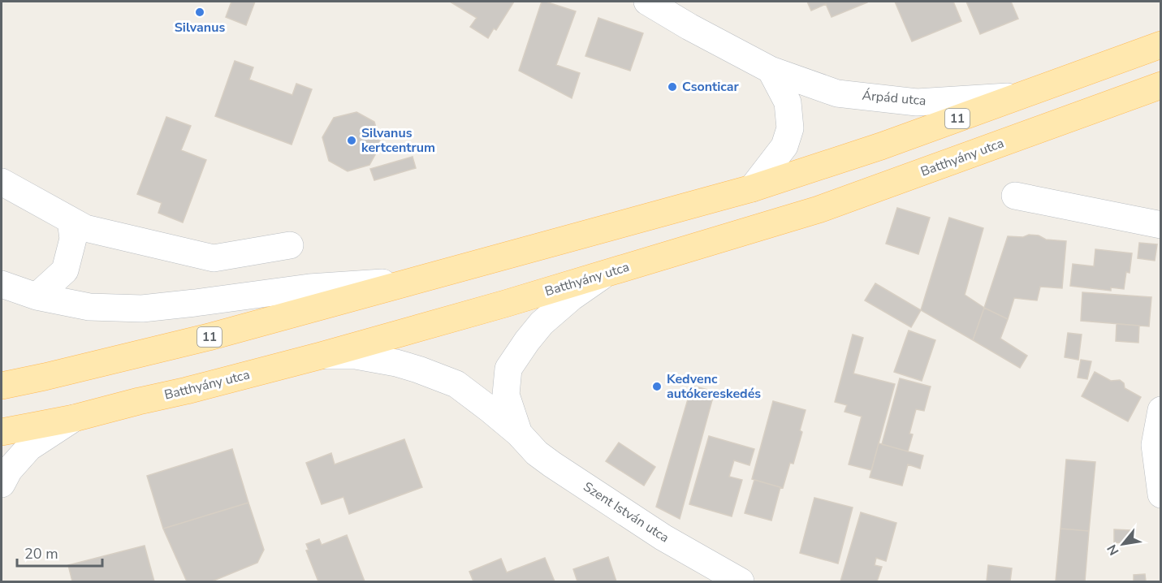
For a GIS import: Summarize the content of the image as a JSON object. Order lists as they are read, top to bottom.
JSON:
{
  "streets": {
    "main road": ["11", "Batthyány utca"],
    "street": ["Árpád utca", "Szent István utca"]
  },
  "crossings": [
    ["Árpád utca", "11"],
    ["Batthyány utca", "Szent István utca"]
  ],
  "places": [
    "Silvanus",
    "Csonticar",
    "Silvanus kertcentrum",
    "Kedvenc autókereskedés"
  ],
  "scale_bar": "20 m",
  "north": "bottom left"
}
